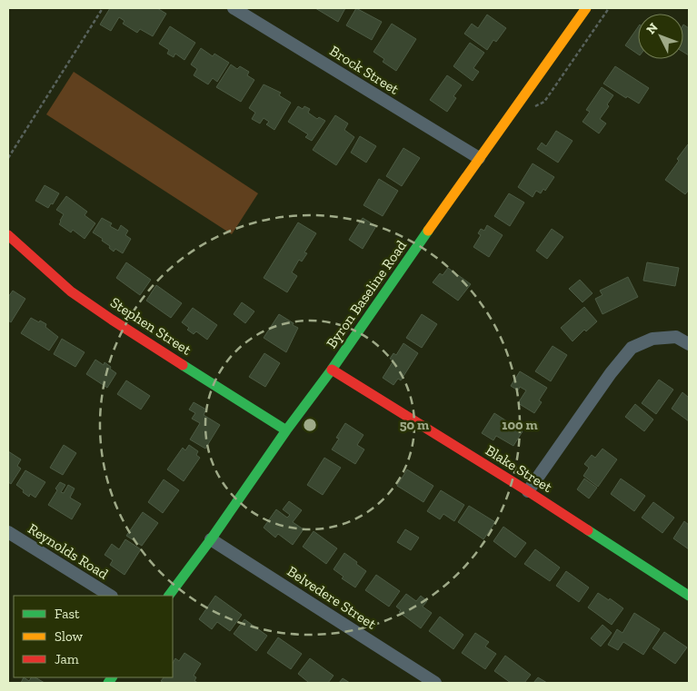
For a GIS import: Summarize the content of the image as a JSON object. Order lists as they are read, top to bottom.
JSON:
{
  "streets": {
    "street": [
      "Brock Street",
      "Byron Baseline Road",
      "Stephen Street",
      "Blake Street",
      "Reynolds Road",
      "Belvedere Street"
    ]
  },
  "crossings": [
    ["Brock Street", "Byron Baseline Road"],
    ["Byron Baseline Road", "Stephen Street"],
    ["Byron Baseline Road", "Blake Street"],
    ["Byron Baseline Road", "Belvedere Street"]
  ],
  "legend": ["Fast", "Slow", "Jam"],
  "north": "top left",
  "rings": ["50 m", "100 m"]
}
